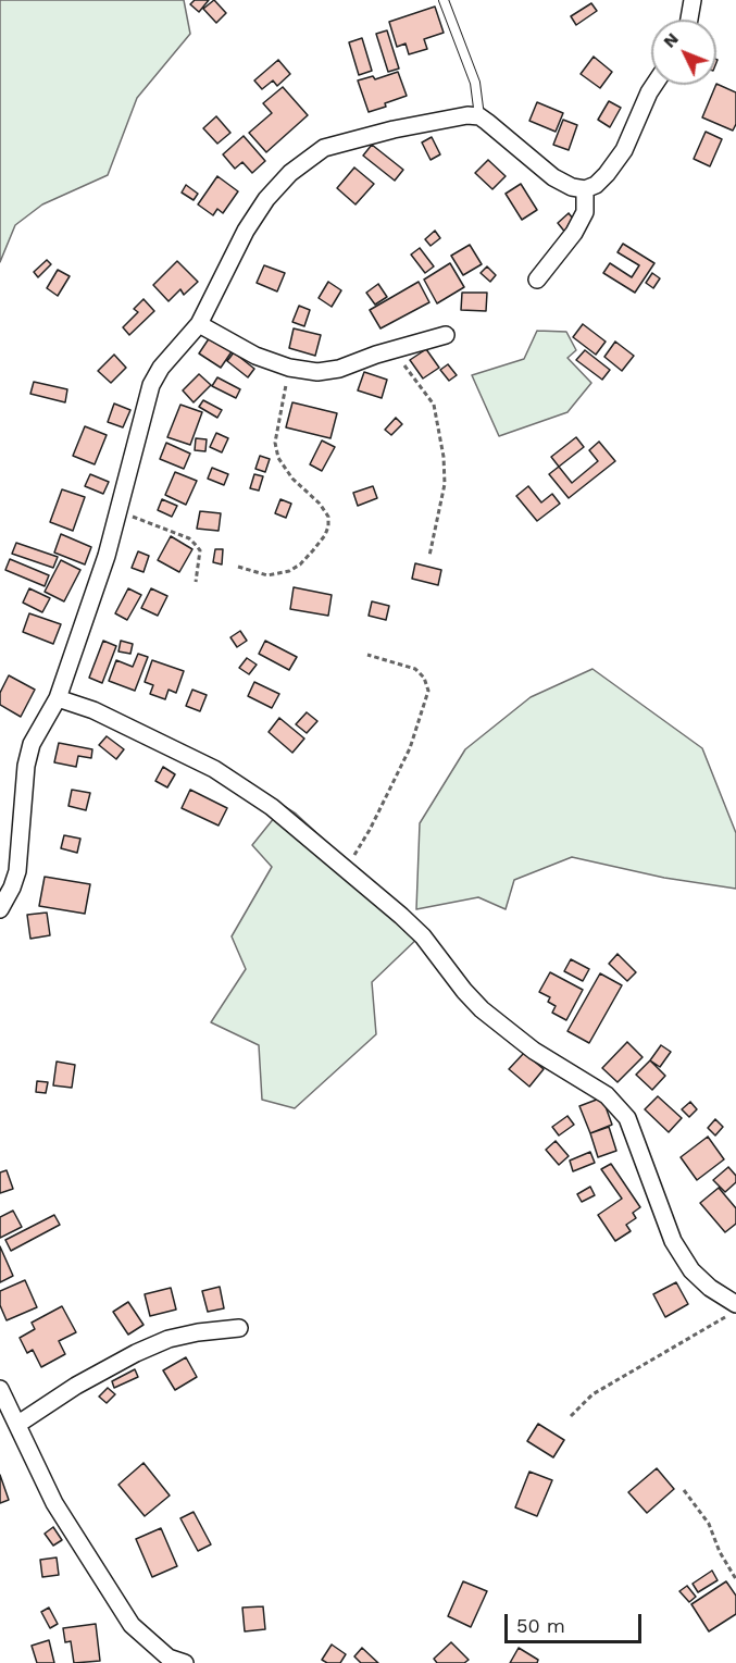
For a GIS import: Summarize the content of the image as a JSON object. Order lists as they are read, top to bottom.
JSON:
{
  "scale_bar": "50 m",
  "north": "top left"
}
